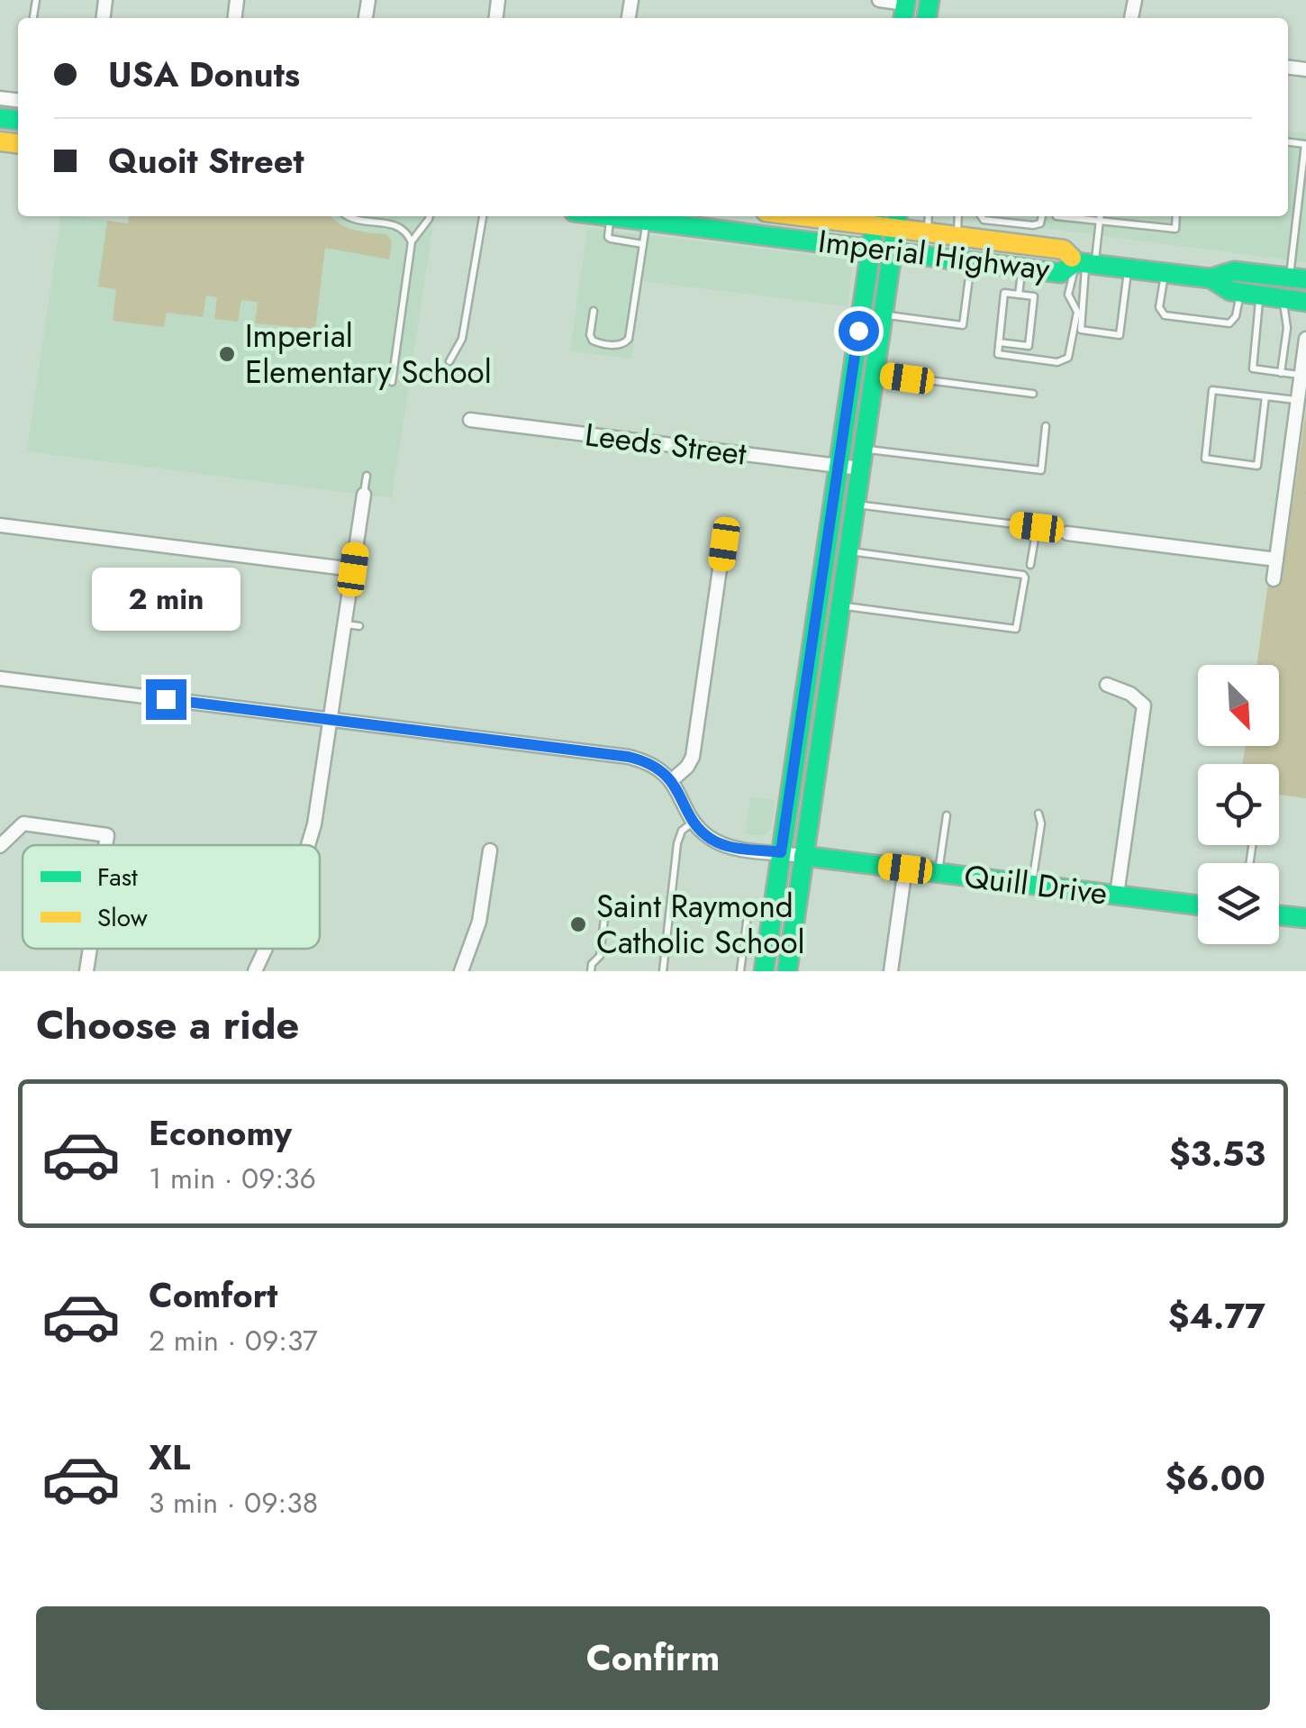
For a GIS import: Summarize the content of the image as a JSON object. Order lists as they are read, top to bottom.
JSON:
{
  "streets": {
    "main road": ["Imperial Highway", "Quill Drive"],
    "street": ["Leeds Street"]
  },
  "places": ["Imperial Elementary School", "Saint Raymond Catholic School"],
  "legend": ["Fast", "Slow"],
  "north": "bottom right",
  "page": {
    "banner": ["USA Donuts", "Quoit Street"],
    "bubble": "2 min",
    "heading": "Choose a ride",
    "list": [
      {
        "name": "Economy",
        "note": "1 min · 09:36",
        "value": "$3.53"
      },
      {
        "name": "Comfort",
        "note": "2 min · 09:37",
        "value": "$4.77"
      },
      {
        "name": "XL",
        "note": "3 min · 09:38",
        "value": "$6.00"
      }
    ],
    "buttons": "Confirm"
  }
}
